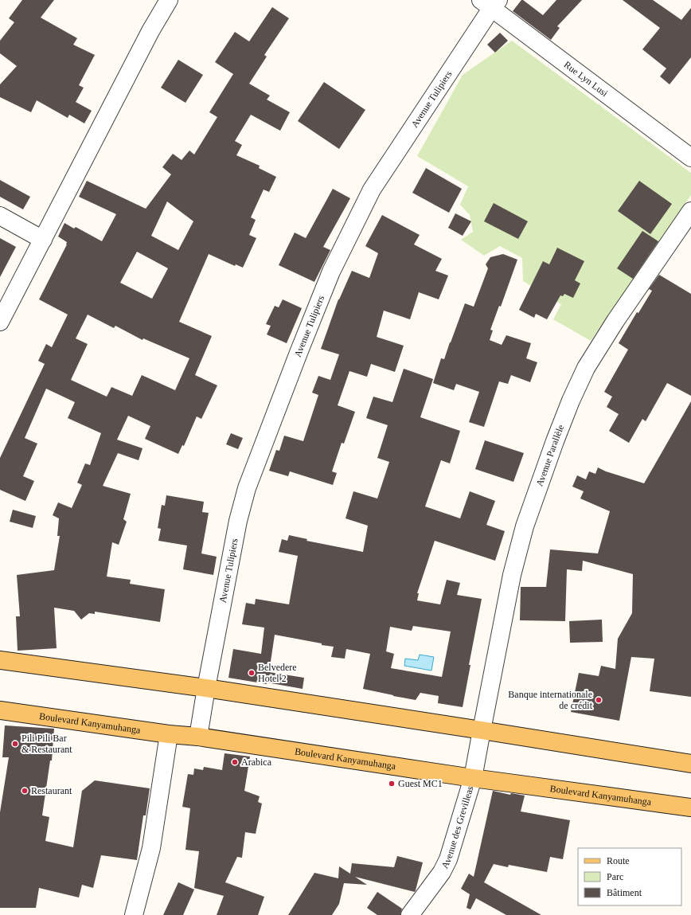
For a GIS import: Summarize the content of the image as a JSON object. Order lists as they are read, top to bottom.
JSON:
{
  "streets": {
    "main road": ["Boulevard Kanyamuhanga"],
    "street": [
      "Rue Lyn Lusi",
      "Avenue Tulipiers",
      "Avenue Parallèle",
      "Avenue des Grevilleas"
    ]
  },
  "crossings": [
    ["Rue Lyn Lusi", "Avenue Tulipiers"],
    ["Avenue Tulipiers", "Boulevard Kanyamuhanga"],
    ["Avenue Parallèle", "Avenue des Grevilleas"],
    ["Boulevard Kanyamuhanga", "Avenue des Grevilleas"]
  ],
  "places": [
    "Belvedere Hotel 2",
    "Banque internationale de crédit",
    "Pili Pili Bar & Restaurant",
    "Arabica",
    "Guest MC1",
    "Restaurant"
  ],
  "legend": ["Route", "Parc", "Bâtiment"]
}
